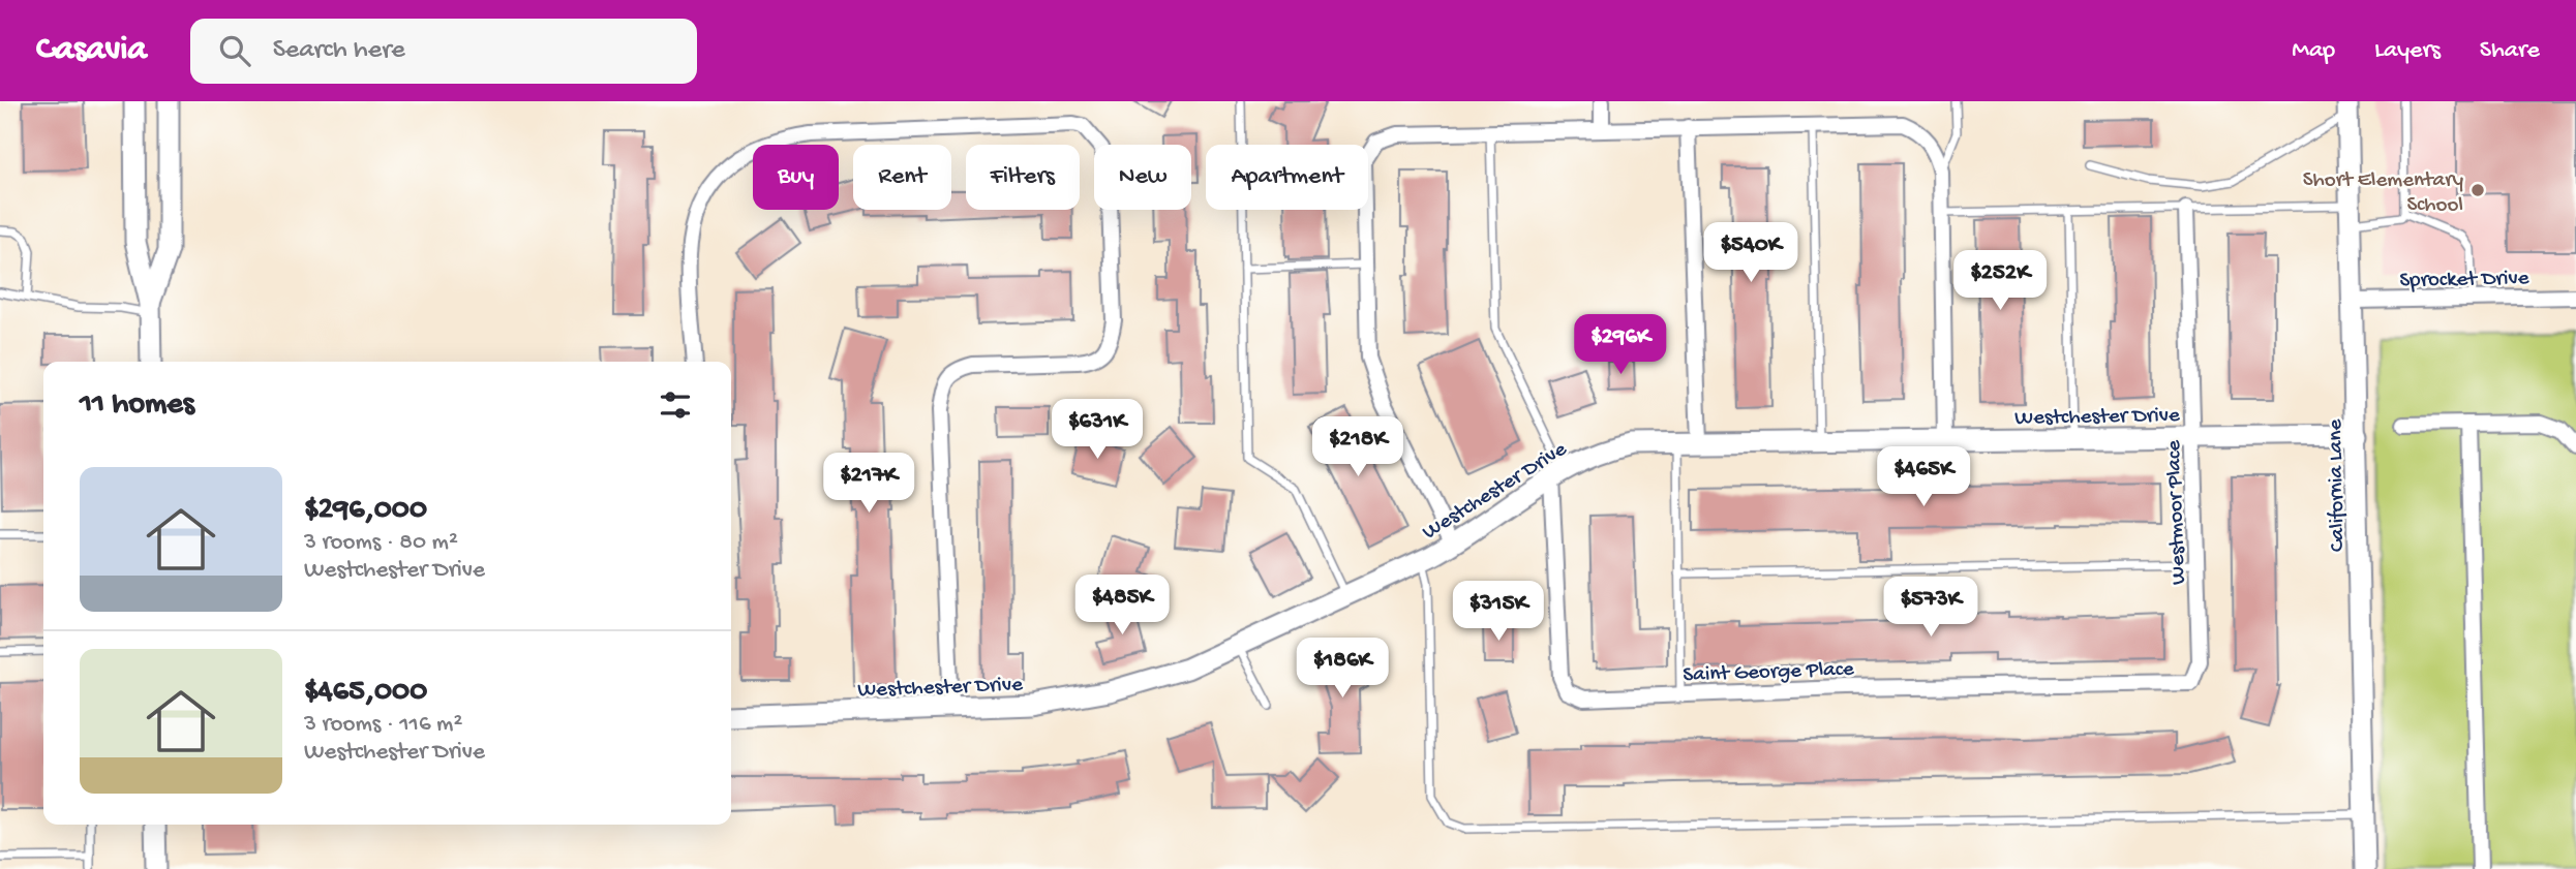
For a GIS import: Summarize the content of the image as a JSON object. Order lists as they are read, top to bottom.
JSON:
{
  "streets": {
    "street": [
      "Sprocket Drive",
      "Westchester Drive",
      "California Lane",
      "Westmoor Place",
      "Saint George Place"
    ]
  },
  "crossings": [
    ["Sprocket Drive", "California Lane"],
    ["Westchester Drive", "California Lane"],
    ["Westchester Drive", "Westmoor Place"],
    ["Westchester Drive", "Saint George Place"],
    ["Westmoor Place", "Saint George Place"]
  ],
  "places": ["Short Elementary School"],
  "page": {
    "header": "Casavia",
    "search": "Search here",
    "nav": ["Map", "Layers", "Share"],
    "chip": [
      "Buy",
      "Rent",
      "Filters",
      "New",
      "Apartment"
    ],
    "price": [
      "$540K",
      "$252K",
      "$296K",
      "$631K",
      "$218K",
      "$465K",
      "$217K",
      "$485K",
      "$573K",
      "$315K",
      "$186K"
    ],
    "heading": "11 homes",
    "list": [
      {
        "name": "$296,000",
        "note": "3 rooms · 80 m² · Westchester Drive"
      },
      {
        "name": "$465,000",
        "note": "3 rooms · 116 m² · Westchester Drive"
      }
    ]
  }
}
